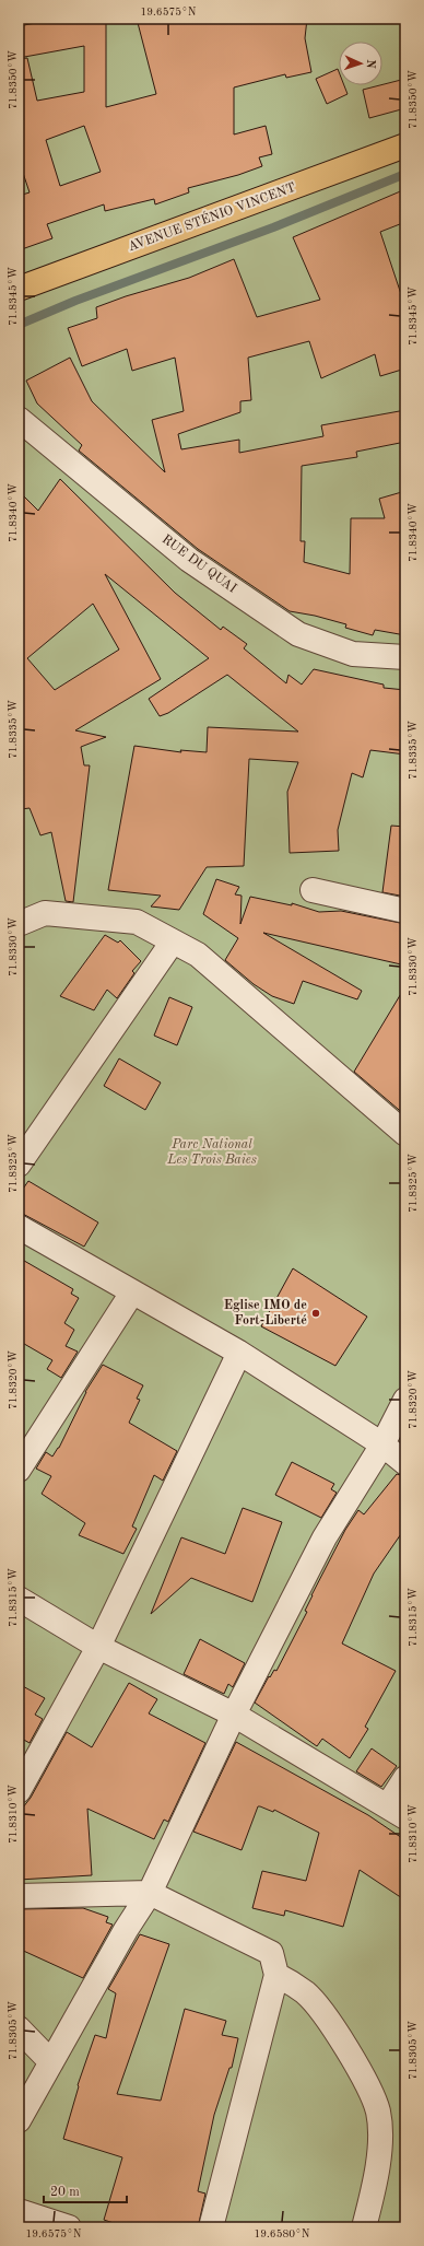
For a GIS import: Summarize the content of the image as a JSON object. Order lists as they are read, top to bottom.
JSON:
{
  "streets": {
    "main road": ["AVENUE STÉNIO VINCENT"],
    "street": ["RUE DU QUAI"]
  },
  "parks": ["Parc National Les Trois Baies"],
  "places": ["Eglise IMO de Fort-Liberté"],
  "scale_bar": "20 m",
  "north": "right",
  "coordinates": [
    "19.6575°N",
    "71.8350°W",
    "71.8345°W",
    "71.8340°W",
    "71.8335°W",
    "71.8330°W",
    "71.8325°W",
    "71.8320°W",
    "71.8315°W",
    "71.8310°W",
    "71.8305°W",
    "19.6580°N"
  ]
}
